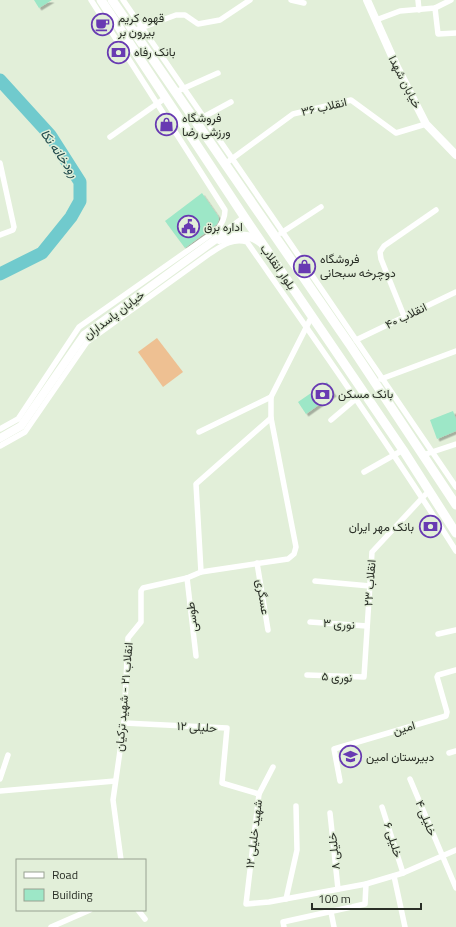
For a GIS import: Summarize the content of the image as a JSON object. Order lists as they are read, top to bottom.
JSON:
{
  "streets": {
    "main road": ["خیابان شهدا", "بلوار انقلاب", "خیابان پاسداران"],
    "street": [
      "انقلاب ۳۶",
      "انقلاب ۴۰",
      "انقلاب ۲۳",
      "عسگری",
      "طوسی",
      "نوری ۳",
      "نوری ۵",
      "انقلاب ۲۱ - شهید ترکیان",
      "حلیلی ۱۲",
      "امین",
      "خلیلی ۴",
      "شهید خلیلی ۱۲",
      "خلیلی ۶",
      "خلیلی ۸"
    ]
  },
  "crossings": [
    ["خیابان شهدا", "انقلاب ۳۶"],
    ["انقلاب ۳۶", "بلوار انقلاب"],
    ["بلوار انقلاب", "خیابان پاسداران"],
    ["بلوار انقلاب", "انقلاب ۲۳"],
    ["انقلاب ۲۳", "نوری ۳"],
    ["انقلاب ۲۳", "نوری ۵"],
    ["عسگری", "انقلاب ۲۱ - شهید ترکیان"],
    ["طوسی", "انقلاب ۲۱ - شهید ترکیان"],
    ["انقلاب ۲۱ - شهید ترکیان", "حلیلی ۱۲"],
    ["حلیلی ۱۲", "شهید خلیلی ۱۲"]
  ],
  "water": ["رودخانه نکا"],
  "places": {
    "cafe": ["قهوه کریم بیرون بر"],
    "bank": ["بانک رفاه", "بانک مسکن", "بانک مهر ایران"],
    "shop": ["فروشگاه ورزشی رضا", "فروشگاه دوچرخه سبحانی"],
    "public building": ["اداره برق"],
    "school or university": ["دبیرستان امین"]
  },
  "legend": ["Road", "Building"],
  "scale_bar": "100 m"
}
